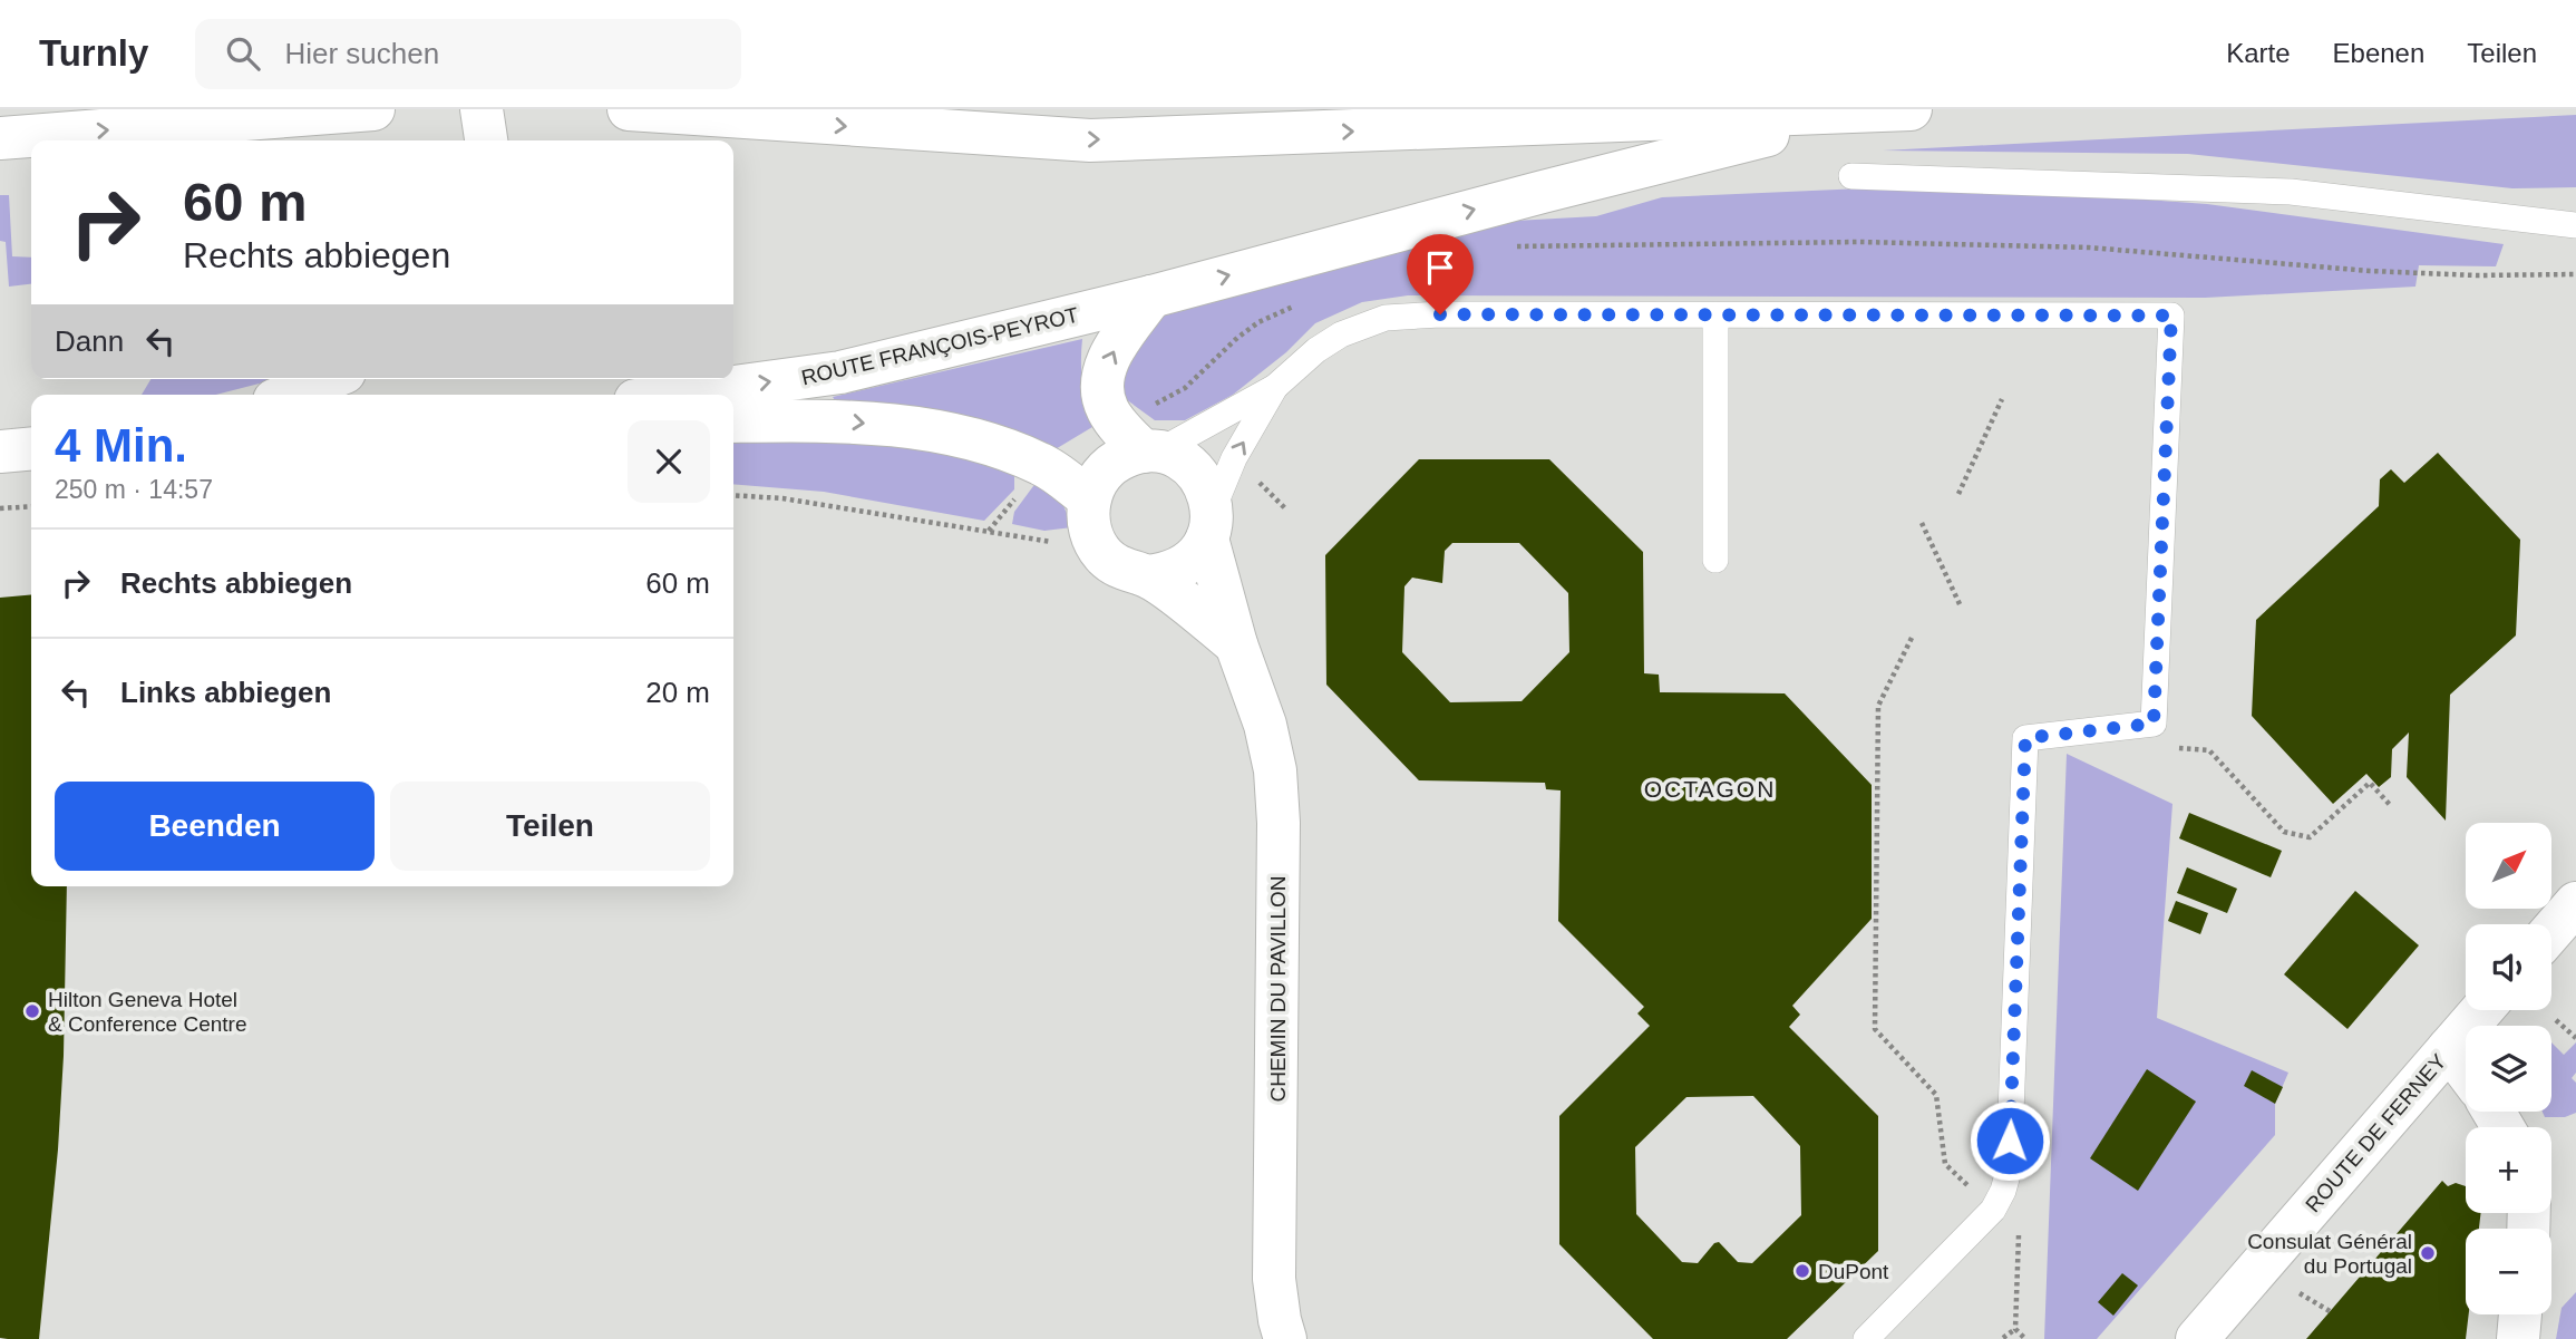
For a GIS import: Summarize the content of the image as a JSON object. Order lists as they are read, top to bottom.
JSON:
{
  "streets": {
    "main road": ["ROUTE FRANÇOIS-PEYROT", "CHEMIN DU PAVILLON", "ROUTE DE FERNEY"]
  },
  "districts": ["OCTAGON"],
  "places": ["Hilton Geneva Hotel & Conference Centre", "Consulat Général du Portugal", "DuPont"],
  "north": "top right",
  "page": {
    "header": "Turnly",
    "search": "Hier suchen",
    "nav": ["Karte", "Ebenen", "Teilen"],
    "turn": ["60 m", "Rechts abbiegen"],
    "then": "Dann",
    "heading": ["4 Min.", "250 m · 14:57"],
    "list": [
      {
        "name": "Rechts abbiegen",
        "value": "60 m"
      },
      {
        "name": "Links abbiegen",
        "value": "20 m"
      }
    ],
    "buttons": ["Beenden", "Teilen"],
    "map_buttons": ["+", "−"]
  }
}
